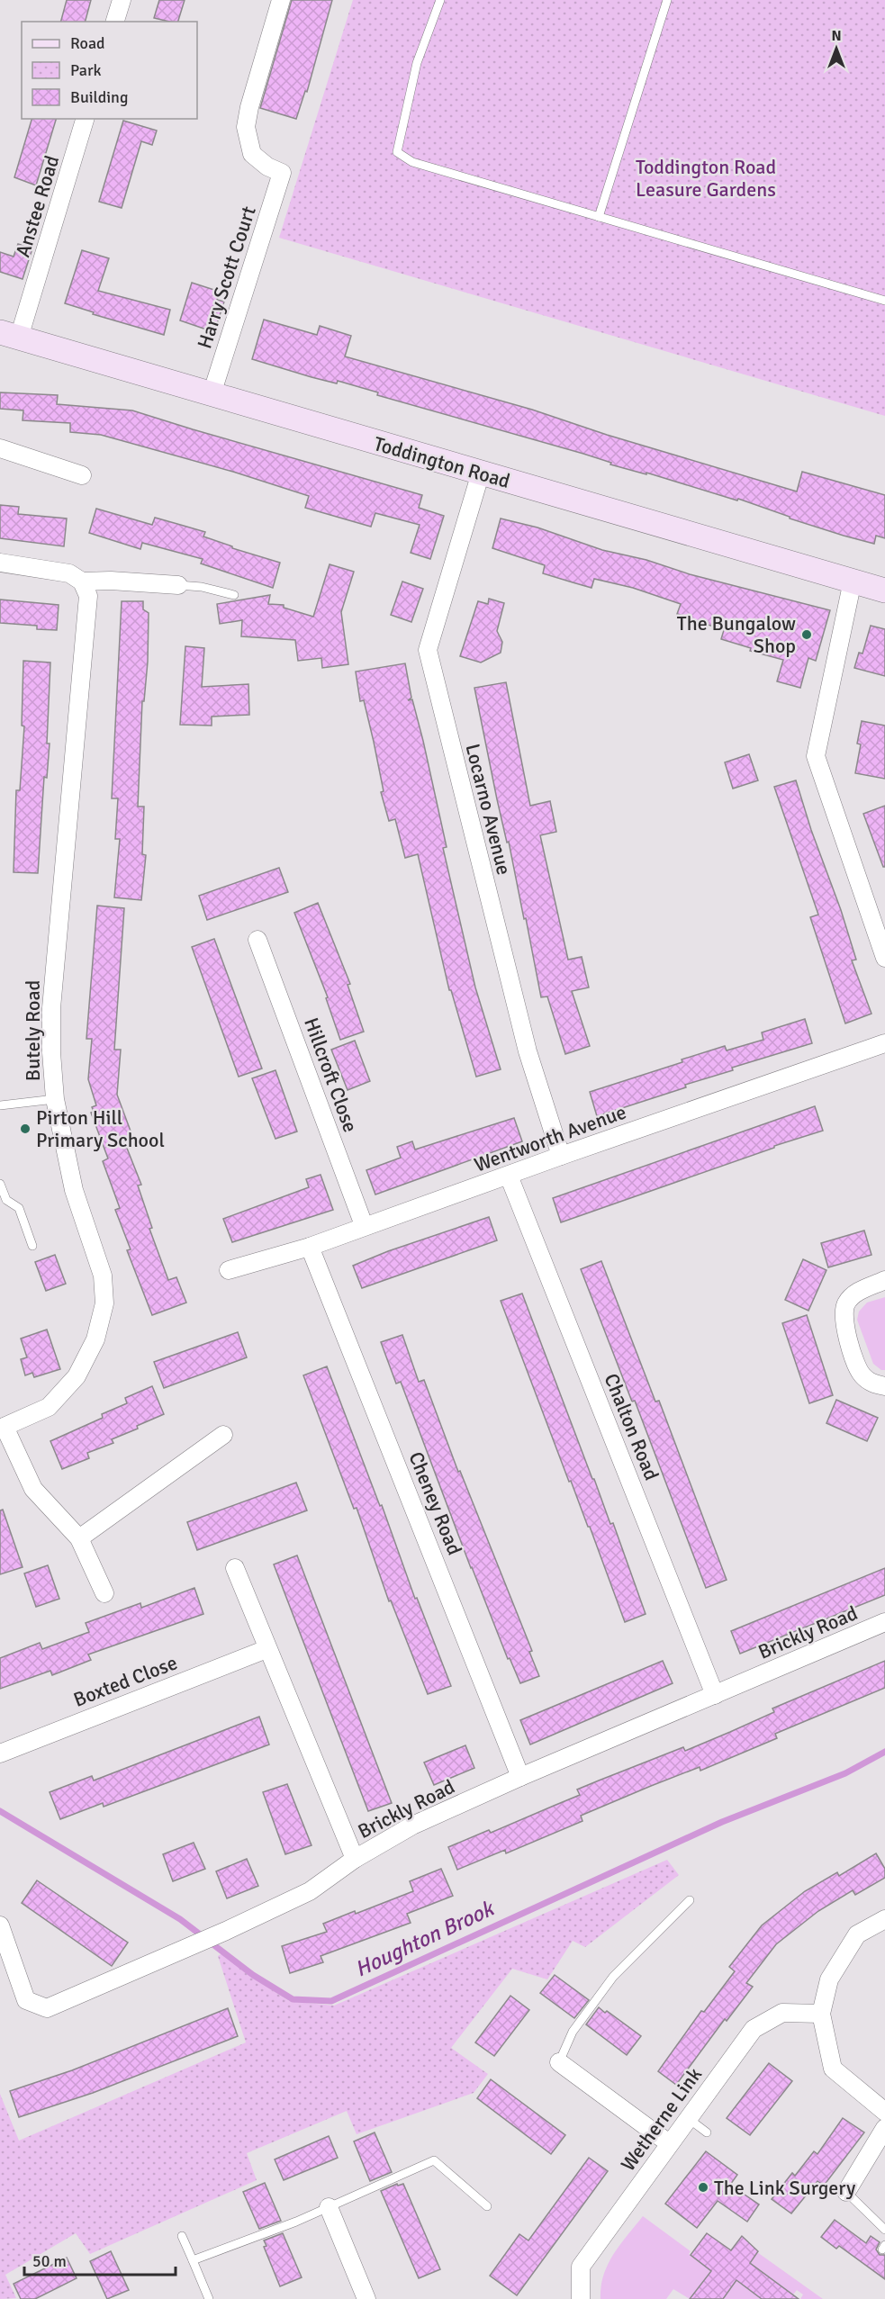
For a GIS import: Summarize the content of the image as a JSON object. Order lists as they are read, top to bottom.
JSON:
{
  "streets": {
    "main road": ["Toddington Road"],
    "street": [
      "Anstee Road",
      "Harry Scott Court",
      "Locarno Avenue",
      "Butely Road",
      "Hillcroft Close",
      "Wentworth Avenue",
      "Chalton Road",
      "Cheney Road",
      "Brickly Road",
      "Boxted Close",
      "Wetherne Link"
    ]
  },
  "crossings": [
    ["Anstee Road", "Toddington Road"],
    ["Harry Scott Court", "Toddington Road"],
    ["Toddington Road", "Locarno Avenue"],
    ["Locarno Avenue", "Wentworth Avenue"],
    ["Hillcroft Close", "Wentworth Avenue"],
    ["Wentworth Avenue", "Chalton Road"],
    ["Wentworth Avenue", "Cheney Road"],
    ["Chalton Road", "Brickly Road"],
    ["Cheney Road", "Brickly Road"]
  ],
  "water": ["Houghton Brook"],
  "parks": ["Toddington Road Leasure Gardens"],
  "places": ["The Bungalow Shop", "Pirton Hill Primary School", "The Link Surgery"],
  "legend": ["Road", "Park", "Building"],
  "scale_bar": "50 m",
  "north": "top"
}
